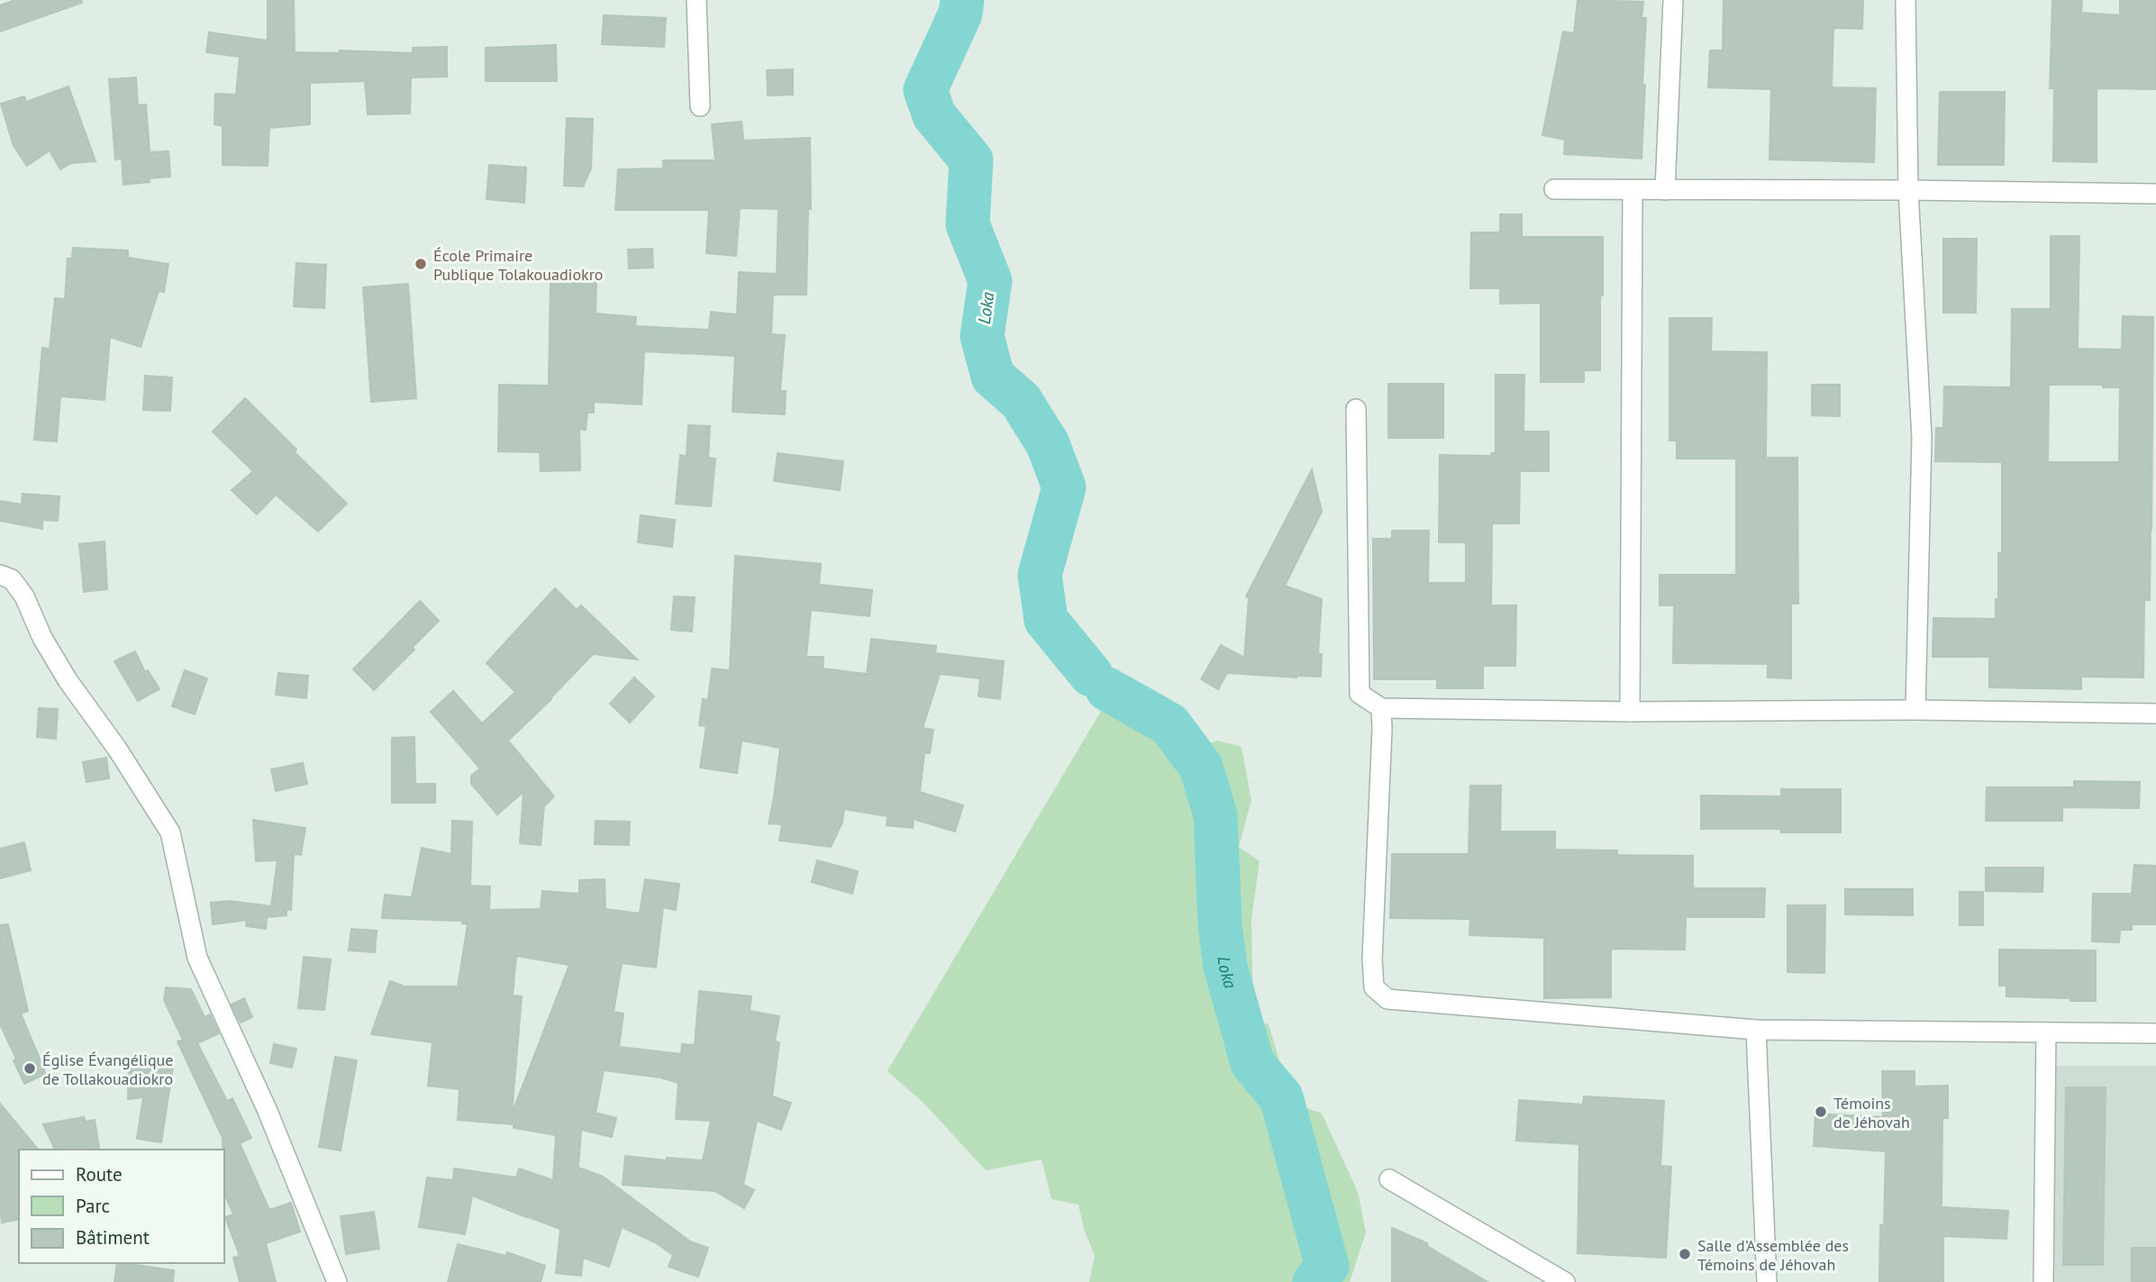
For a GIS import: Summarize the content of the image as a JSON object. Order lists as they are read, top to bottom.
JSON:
{
  "water": ["Loka"],
  "places": [
    "École Primaire Publique Tolakouadiokro",
    "Église Évangélique de Tollakouadiokro",
    "Témoins de Jéhovah",
    "Salle d'Assemblée des Témoins de Jéhovah"
  ],
  "legend": ["Route", "Parc", "Bâtiment"]
}
